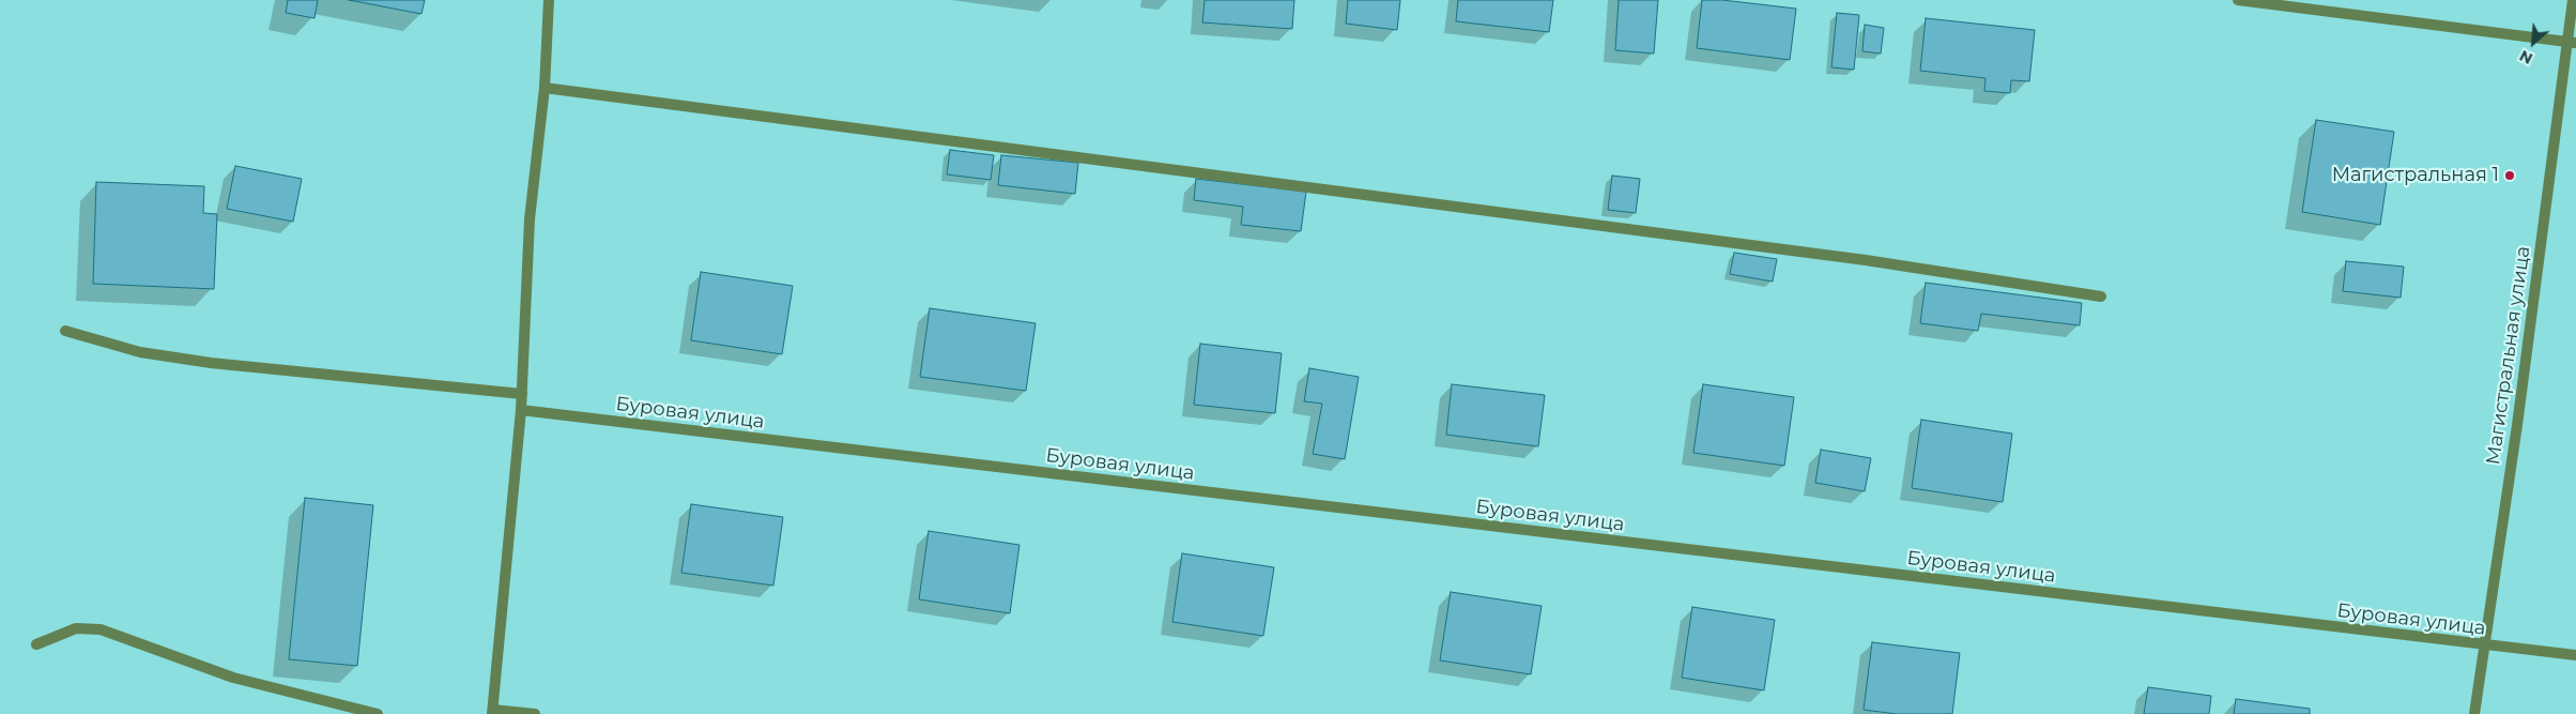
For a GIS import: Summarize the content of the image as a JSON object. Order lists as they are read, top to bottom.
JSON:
{
  "streets": {
    "street": ["Магистральная улица", "Буровая улица"]
  },
  "crossings": [
    ["Магистральная улица", "Буровая улица"]
  ],
  "places": ["Магистральная 1"],
  "north": "bottom left"
}
